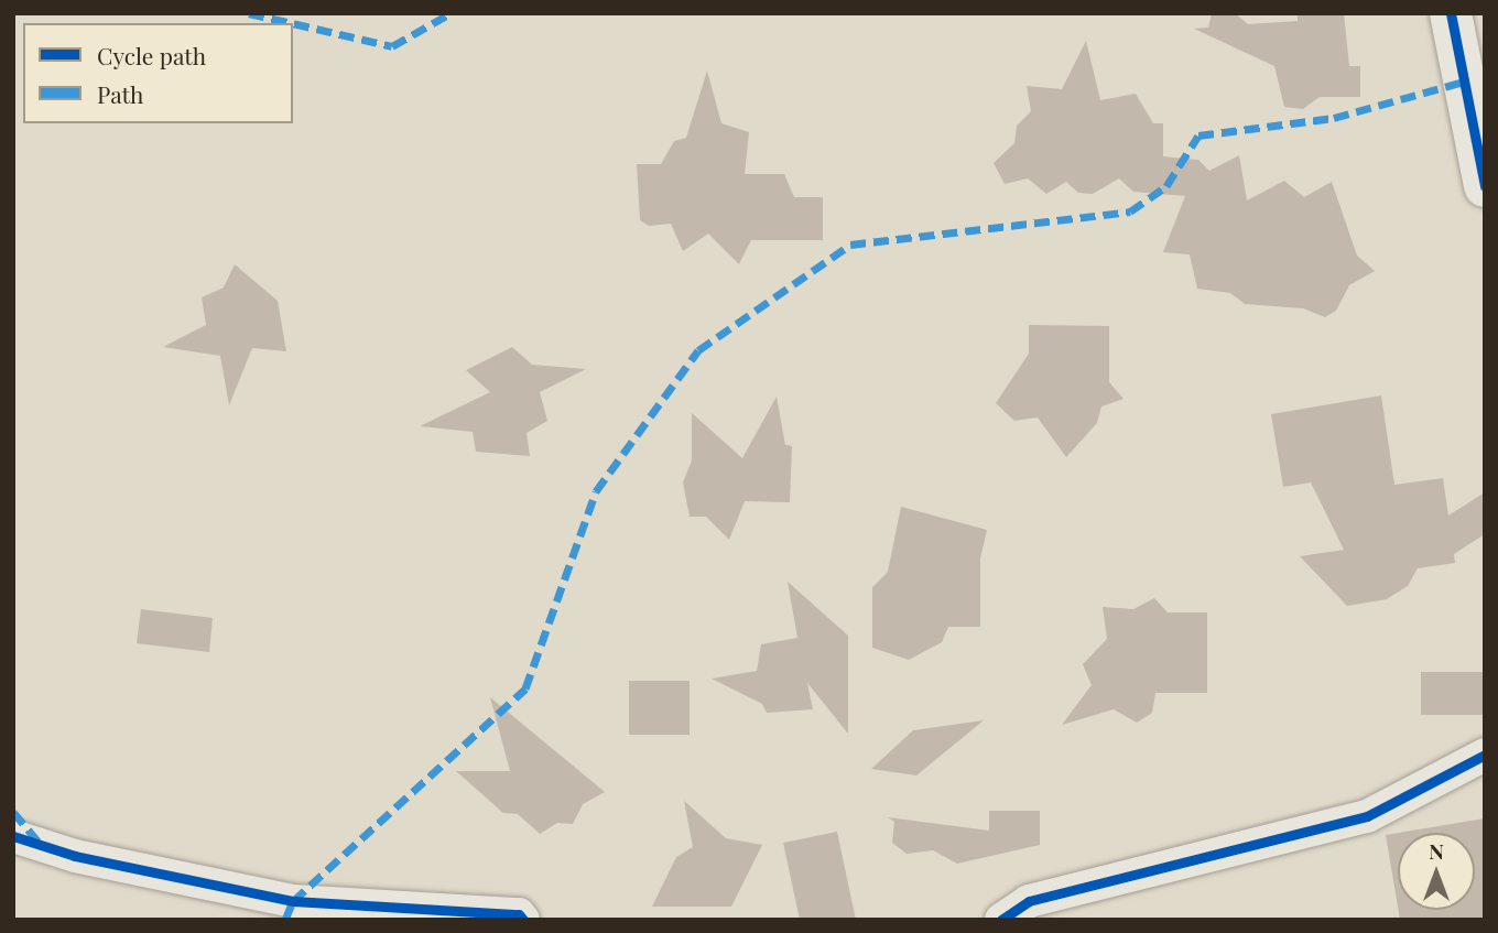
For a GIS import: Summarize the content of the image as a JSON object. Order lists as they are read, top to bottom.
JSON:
{
  "legend": ["Cycle path", "Path"],
  "north": "top"
}
